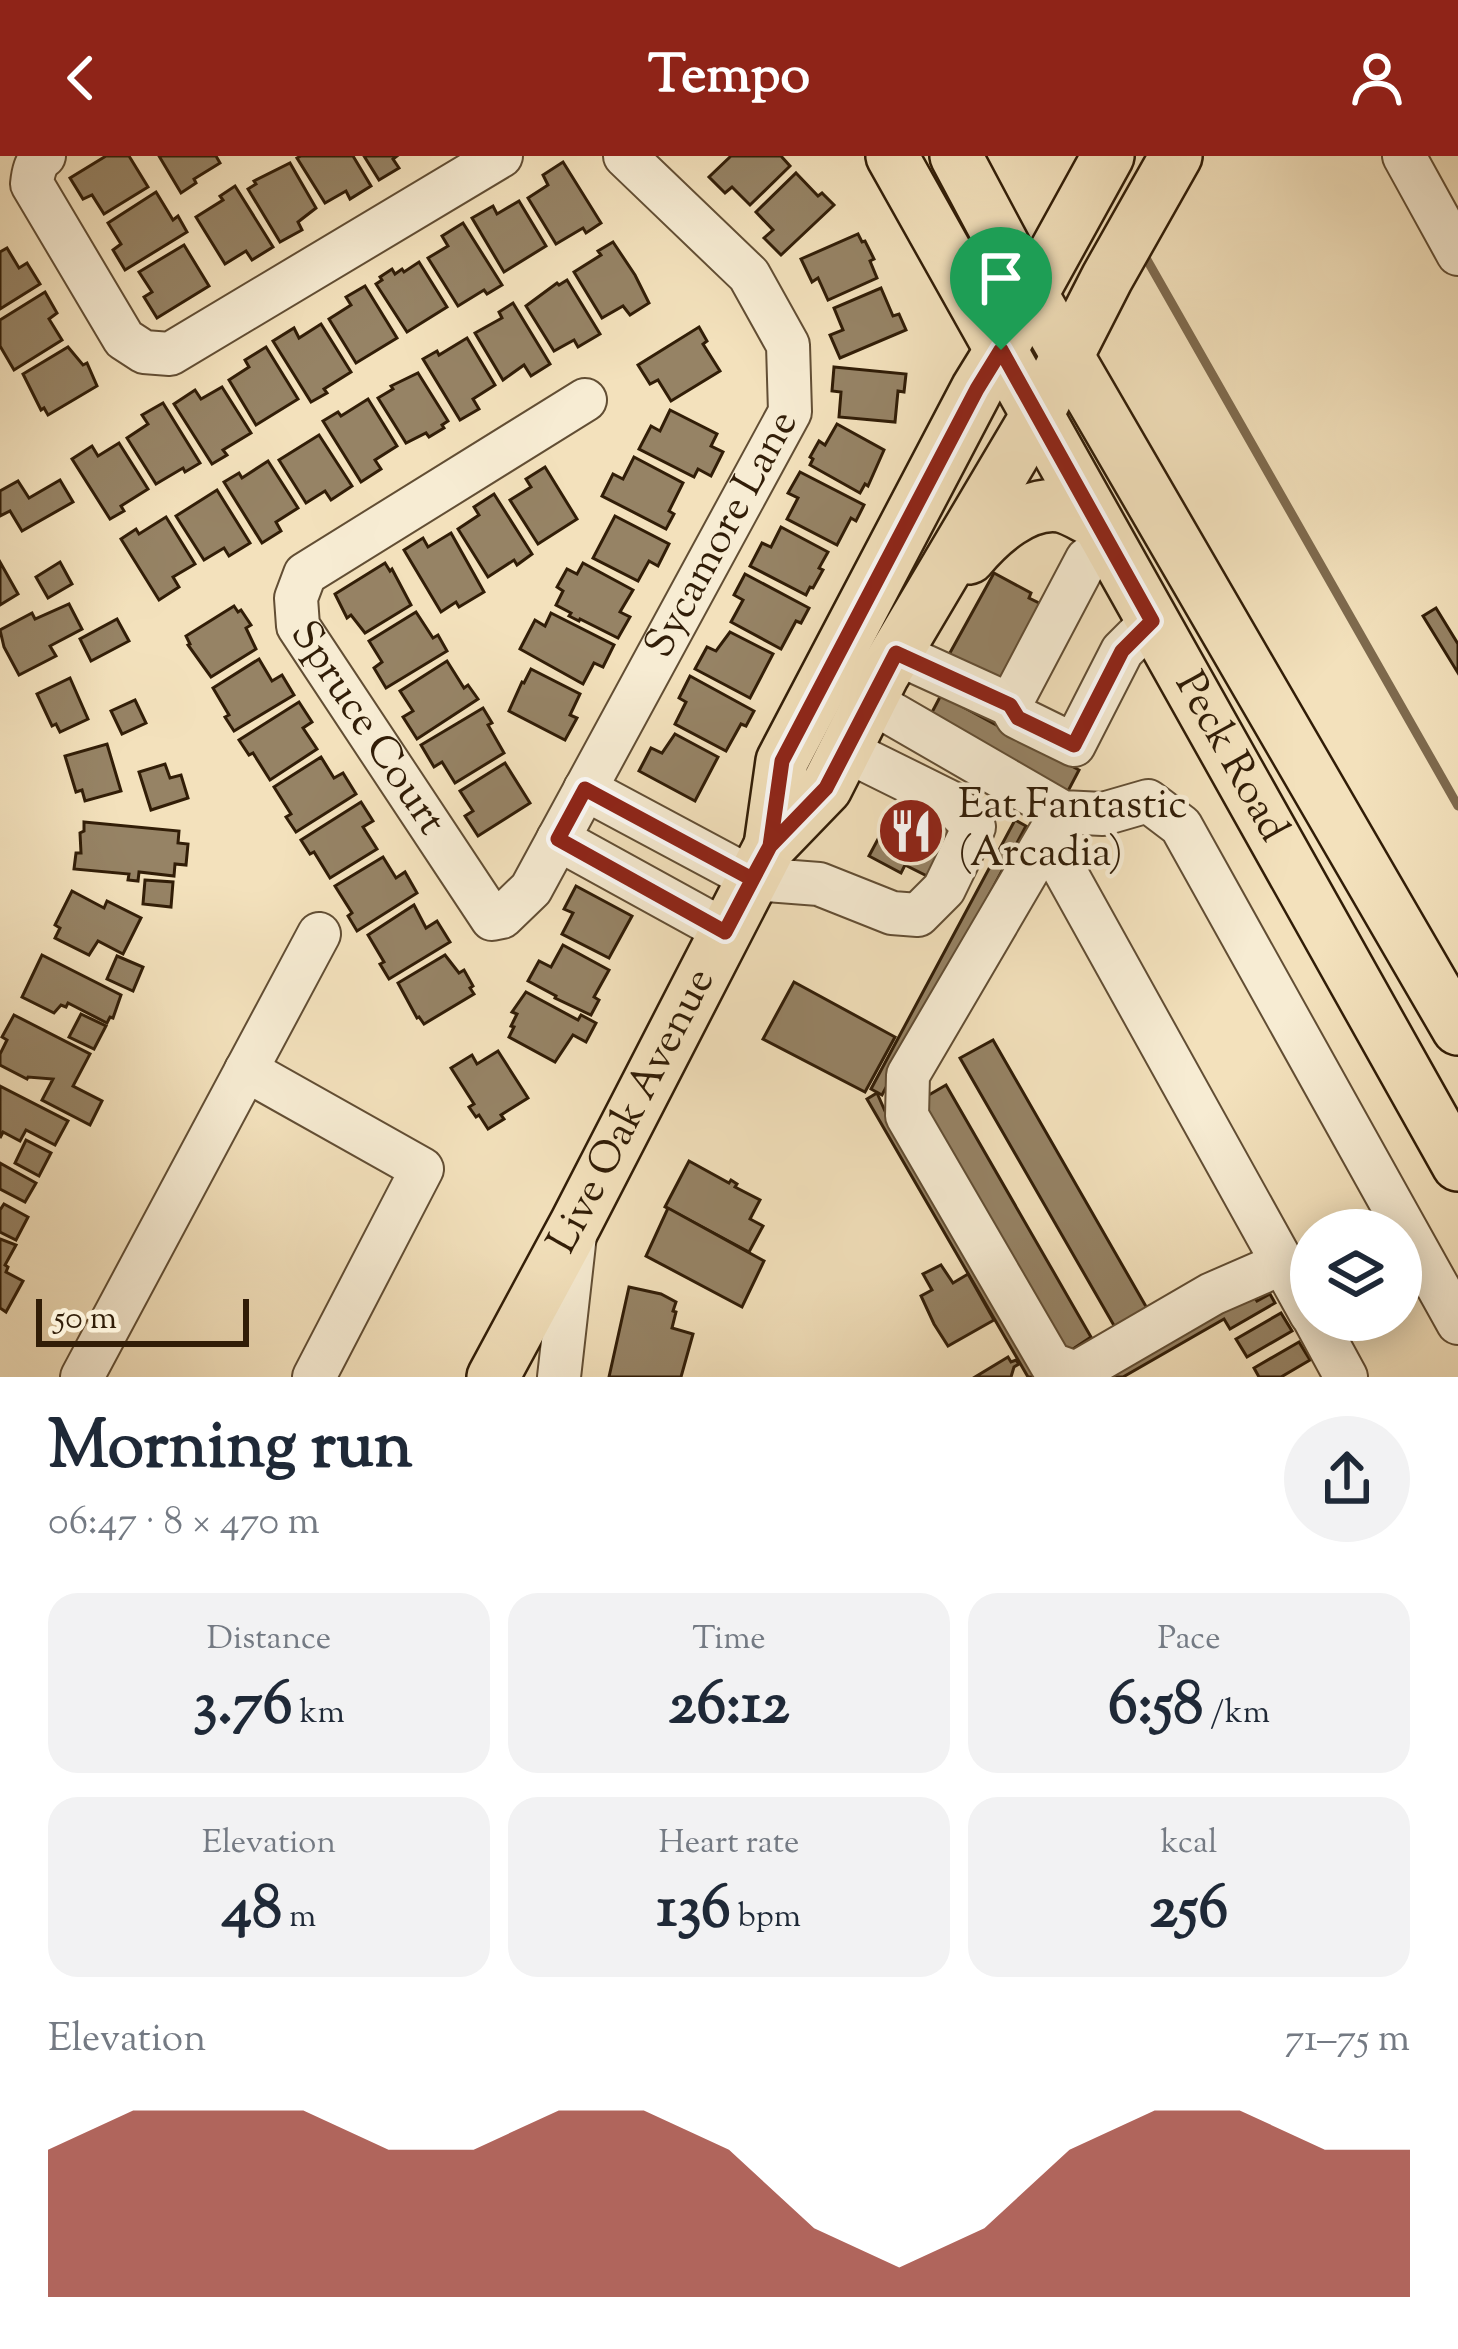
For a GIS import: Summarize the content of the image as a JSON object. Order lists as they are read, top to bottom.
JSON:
{
  "streets": {
    "main road": ["Peck Road", "Live Oak Avenue"],
    "street": ["Sycamore Lane", "Spruce Court"]
  },
  "crossings": [
    ["Sycamore Lane", "Spruce Court"],
    ["Peck Road", "Live Oak Avenue"]
  ],
  "places": {
    "restaurant": ["Eat Fantastic (Arcadia)"]
  },
  "scale_bar": "50 m",
  "page": {
    "header": "Tempo",
    "scale": "50 m",
    "heading": ["Morning run", "06:47 · 8 × 470 m"],
    "stats": [
      ["Distance", "3.76 km"],
      ["Time", "26:12"],
      ["Pace", "6:58 /km"],
      ["Elevation", "48 m"],
      ["Heart rate", "136 bpm"],
      ["kcal", "256"]
    ],
    "chart": ["Elevation", "71–75 m"]
  }
}
